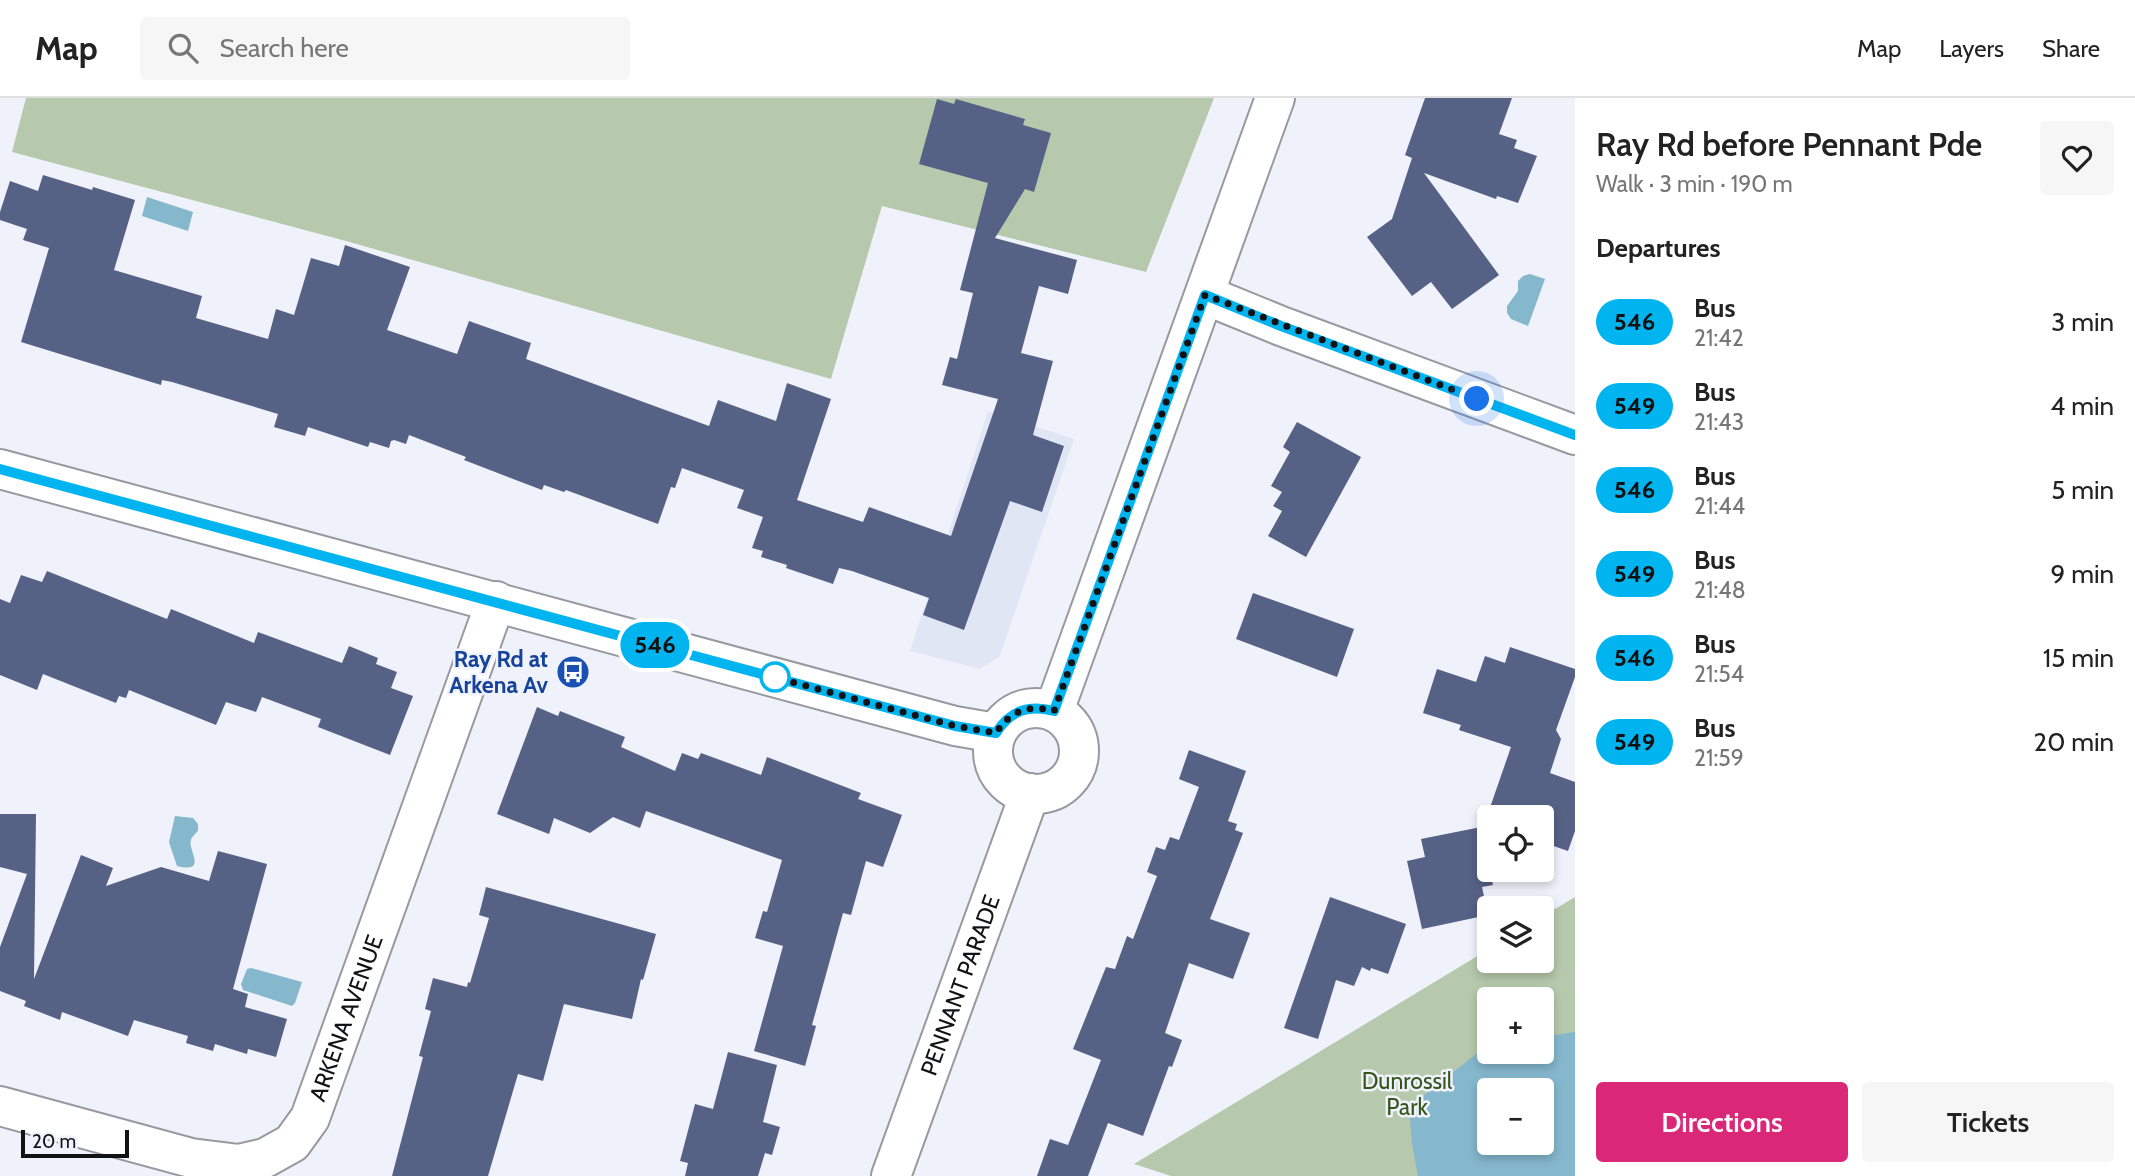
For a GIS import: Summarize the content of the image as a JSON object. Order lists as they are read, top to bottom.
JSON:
{
  "streets": {
    "street": ["PENNANT PARADE", "ARKENA AVENUE"]
  },
  "parks": ["Dunrossil Park"],
  "places": {
    "bus stop": ["Ray Rd at Arkena Av"]
  },
  "lines": ["bus line 546"],
  "scale_bar": "20 m",
  "page": {
    "header": "Map",
    "search": "Search here",
    "nav": ["Map", "Layers", "Share"],
    "on_map": "546",
    "heading": [
      ["Ray Rd before Pennant Pde", "Walk · 3 min · 190 m"],
      "Departures"
    ],
    "list": [
      {
        "mark": "546",
        "name": "Bus",
        "note": "21:42",
        "value": "3 min"
      },
      {
        "mark": "549",
        "name": "Bus",
        "note": "21:43",
        "value": "4 min"
      },
      {
        "mark": "546",
        "name": "Bus",
        "note": "21:44",
        "value": "5 min"
      },
      {
        "mark": "549",
        "name": "Bus",
        "note": "21:48",
        "value": "9 min"
      },
      {
        "mark": "546",
        "name": "Bus",
        "note": "21:54",
        "value": "15 min"
      },
      {
        "mark": "549",
        "name": "Bus",
        "note": "21:59",
        "value": "20 min"
      }
    ],
    "map_buttons": ["+", "−"],
    "buttons": ["Directions", "Tickets"],
    "scale": "20 m"
  }
}
